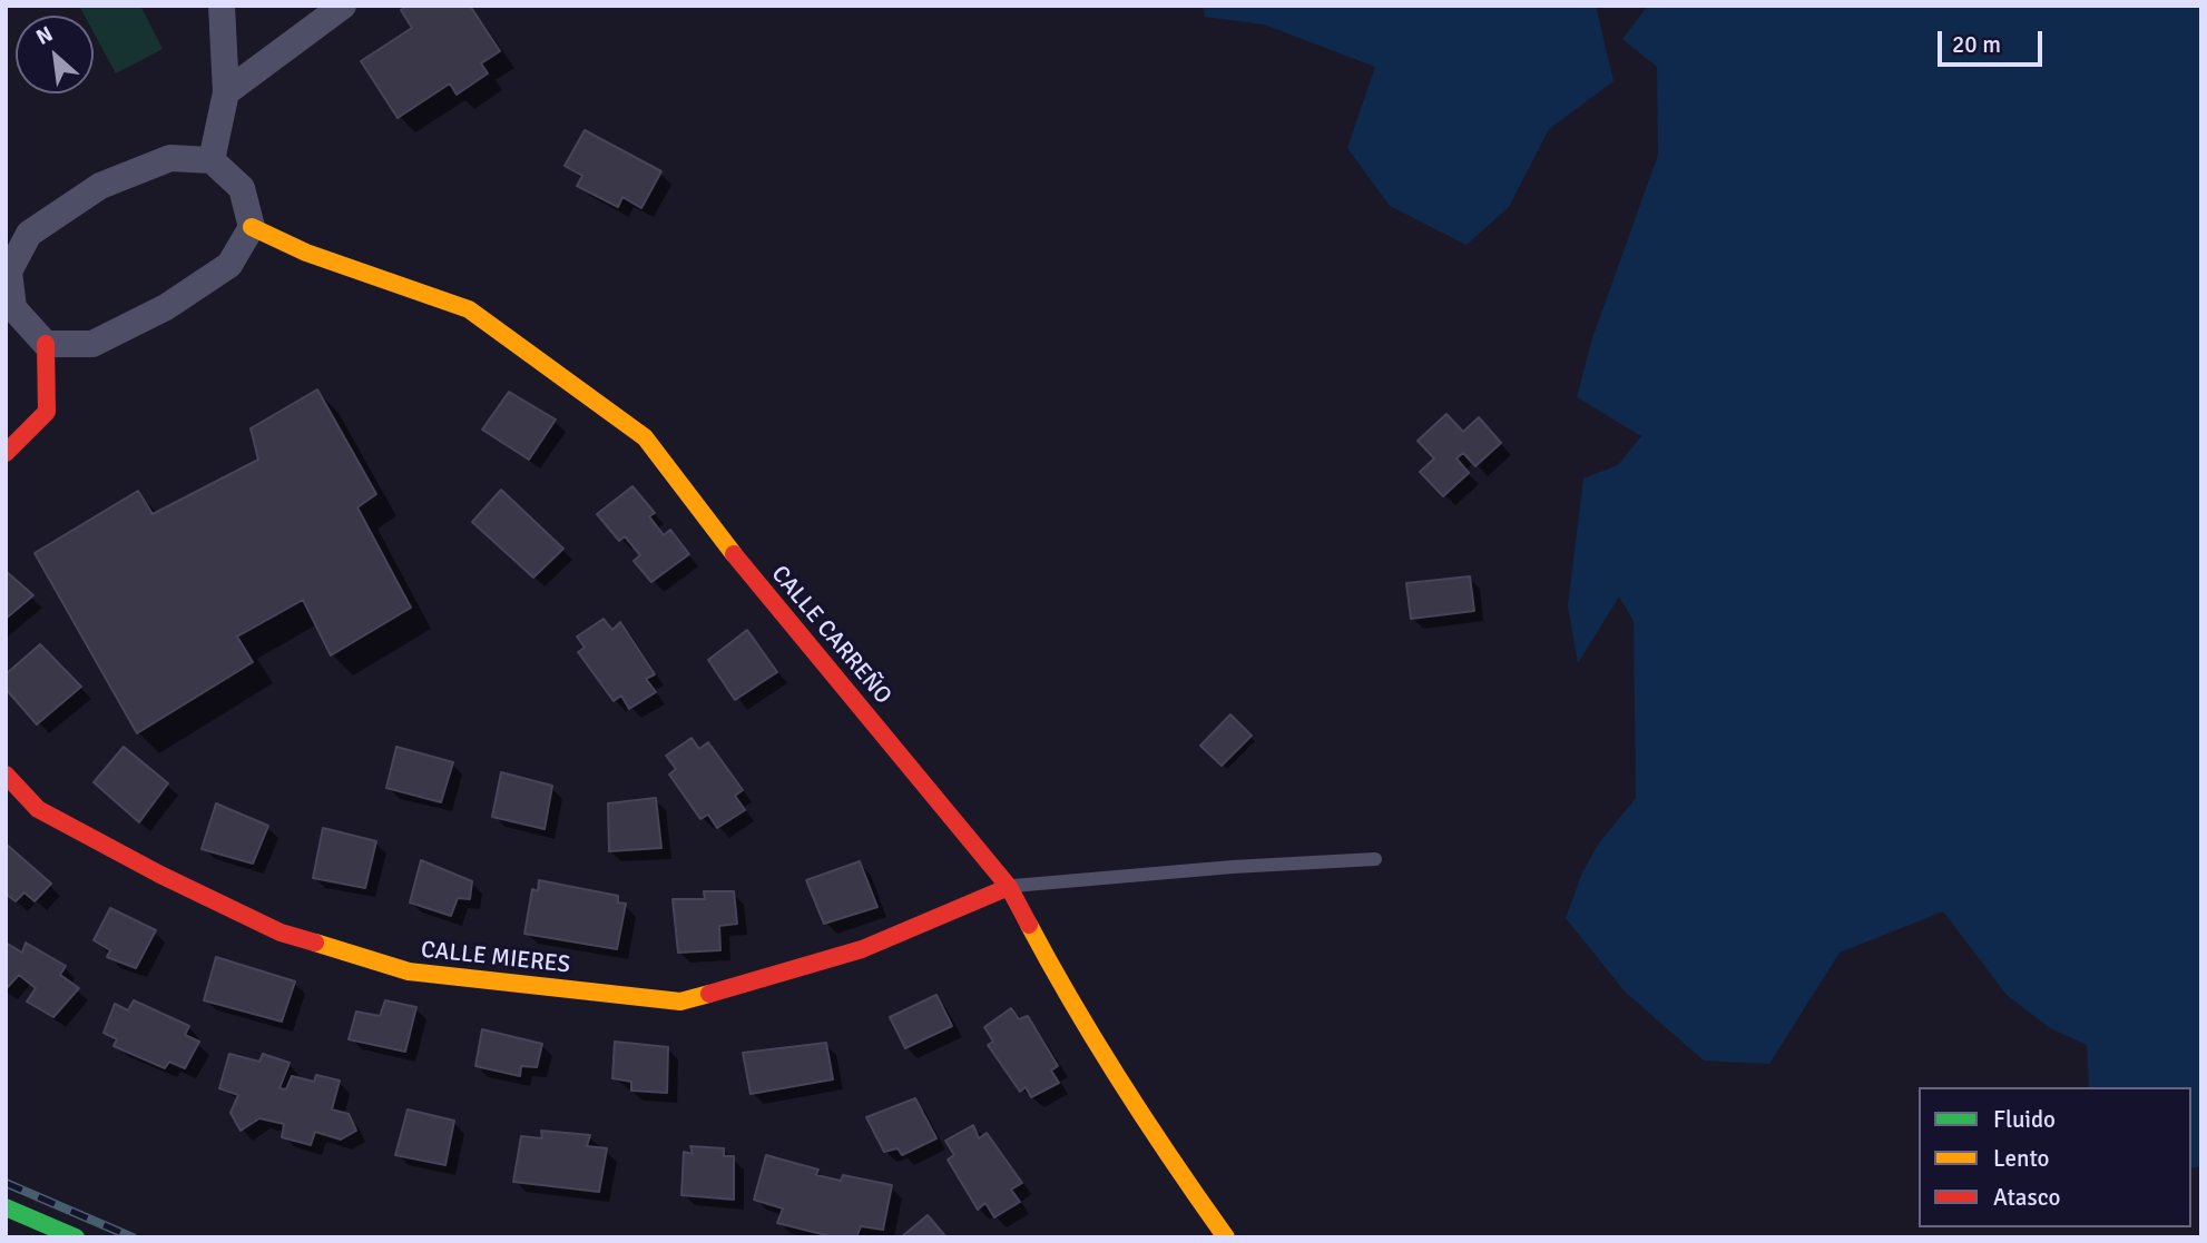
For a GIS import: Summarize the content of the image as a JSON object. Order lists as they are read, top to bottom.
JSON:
{
  "streets": {
    "street": ["CALLE CARREÑO", "CALLE MIERES"]
  },
  "crossings": [
    ["CALLE CARREÑO", "CALLE MIERES"]
  ],
  "legend": ["Fluido", "Lento", "Atasco"],
  "scale_bar": "20 m",
  "north": "top left"
}
